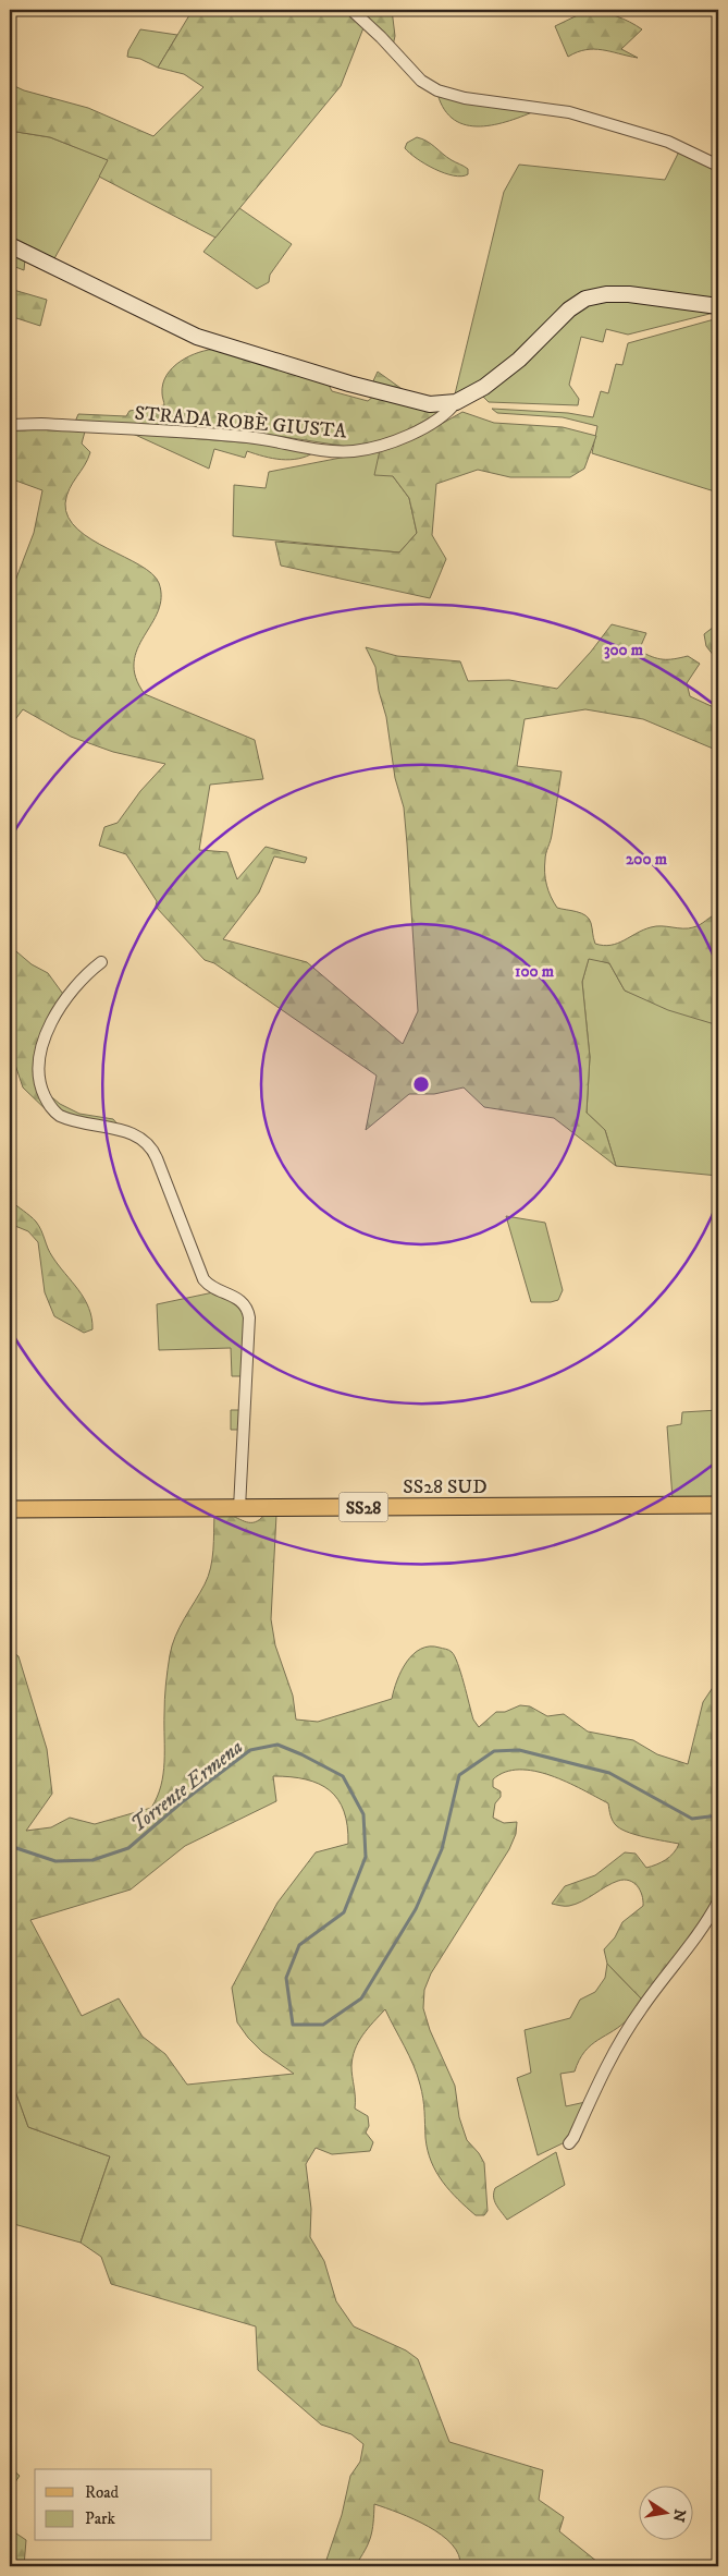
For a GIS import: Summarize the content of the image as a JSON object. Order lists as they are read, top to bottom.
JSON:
{
  "streets": {
    "main road": ["SS28 SUD", "SS28"],
    "street": ["STRADA ROBÈ GIUSTA"]
  },
  "water": ["Torrente Ermena"],
  "legend": ["Road", "Park"],
  "north": "right",
  "rings": ["300 m", "200 m", "100 m"]
}
